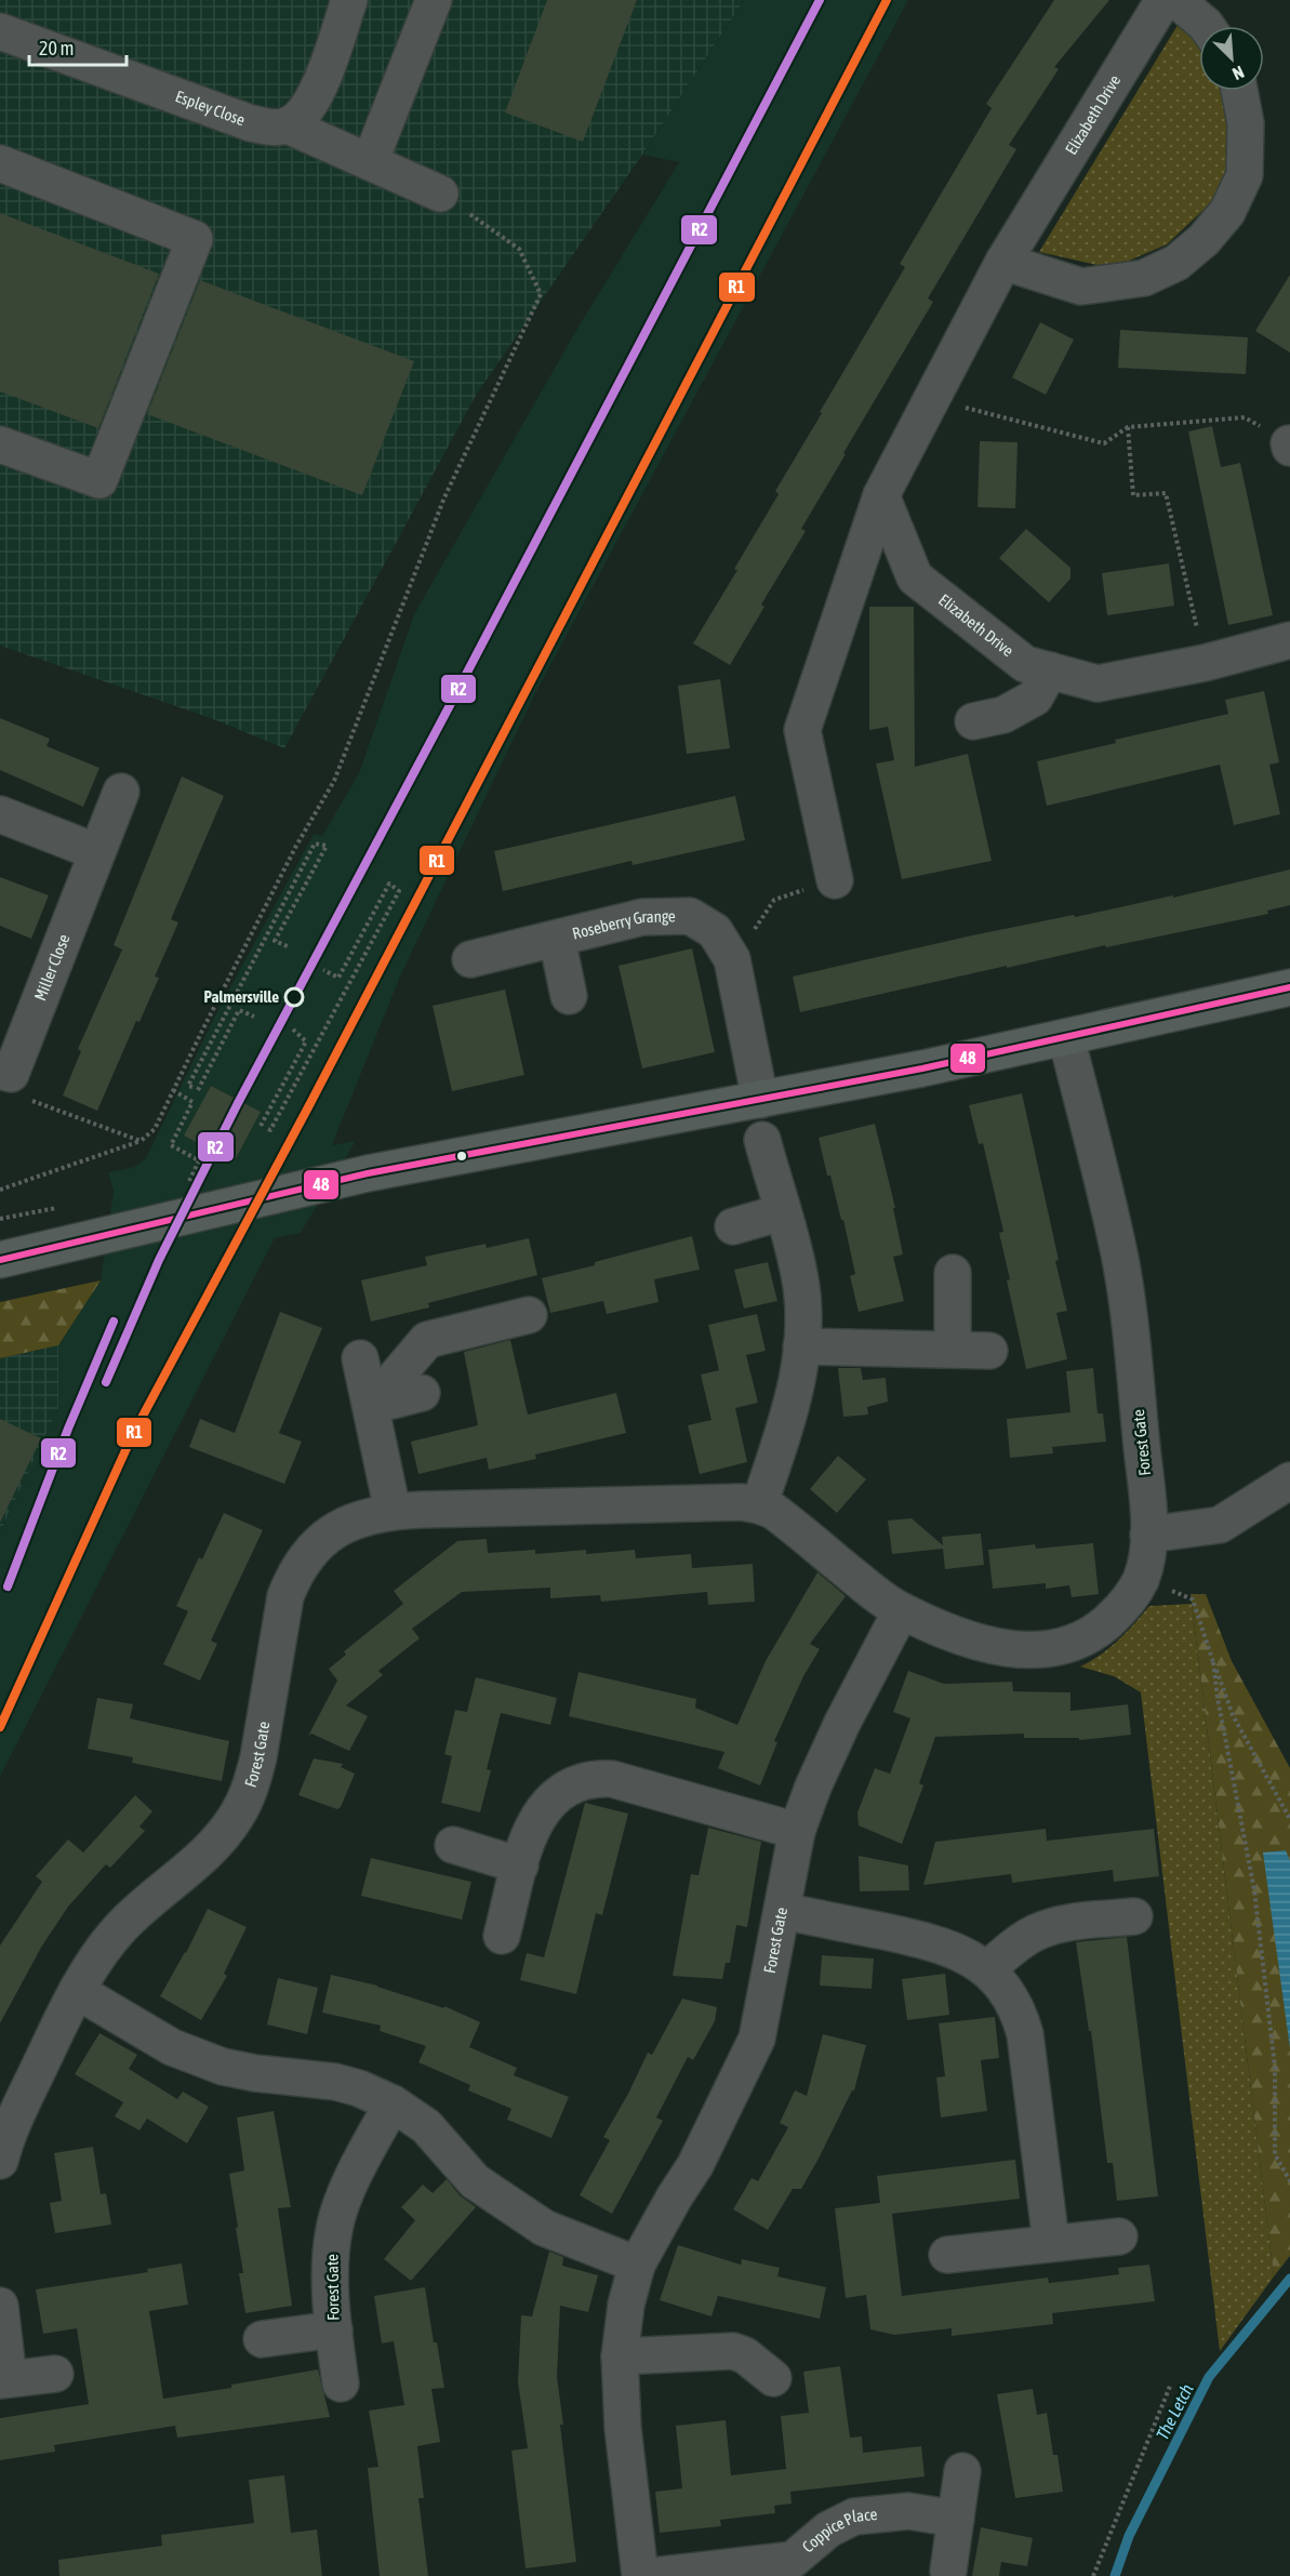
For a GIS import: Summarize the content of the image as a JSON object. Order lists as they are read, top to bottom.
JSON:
{
  "streets": {
    "street": [
      "Espley Close",
      "Elizabeth Drive",
      "Roseberry Grange",
      "Miller Close",
      "Forest Gate",
      "Coppice Place"
    ]
  },
  "water": ["The Letch"],
  "places": ["Palmersville"],
  "lines": ["transit line R1", "transit line R2", "transit line 48"],
  "scale_bar": "20 m",
  "north": "bottom right"
}
